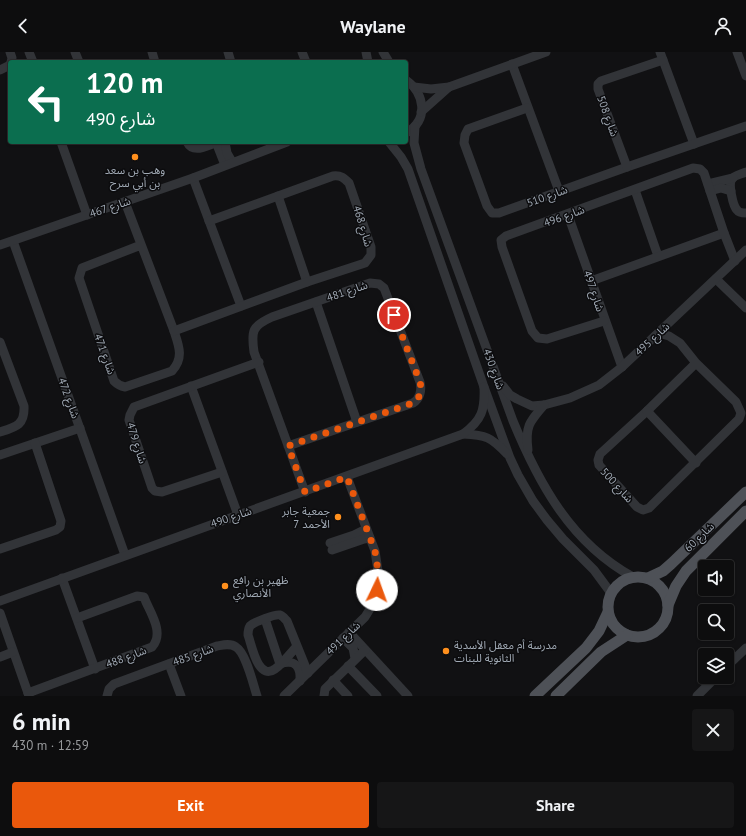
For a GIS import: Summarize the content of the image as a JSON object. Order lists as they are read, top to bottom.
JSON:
{
  "streets": {
    "main road": ["شارع 60"],
    "street": [
      "شارع 508",
      "شارع 510",
      "شارع 467",
      "شارع 496",
      "شارع 468",
      "شارع 481",
      "شارع 497",
      "شارع 495",
      "شارع 471",
      "شارع 430",
      "شارع 472",
      "شارع 479",
      "شارع 500",
      "شارع 490",
      "شارع 491",
      "شارع 485",
      "شارع 488"
    ]
  },
  "crossings": [
    ["شارع 508", "شارع 510"],
    ["شارع 467", "شارع 471"],
    ["شارع 467", "شارع 472"],
    ["شارع 496", "شارع 497"],
    ["شارع 496", "شارع 495"],
    ["شارع 468", "شارع 471"],
    ["شارع 481", "شارع 479"],
    ["شارع 481", "شارع 490"],
    ["شارع 497", "شارع 495"],
    ["شارع 495", "شارع 430"],
    ["شارع 495", "شارع 500"],
    ["شارع 430", "شارع 490"],
    ["شارع 430", "شارع 60"],
    ["شارع 472", "شارع 490"],
    ["شارع 490", "شارع 491"]
  ],
  "places": [
    "وهب بن سعد بن أبي سرح",
    "جمعية جابر الأحمد 7",
    "ظهير بن رافع الأنصاري",
    "مدرسة أم معقل الأسدية الثانوية للبنات"
  ],
  "page": {
    "header": "Waylane",
    "turn": ["120 m", "شارع 490"],
    "heading": ["6 min", "430 m · 12:59"],
    "buttons": ["Exit", "Share"]
  }
}
